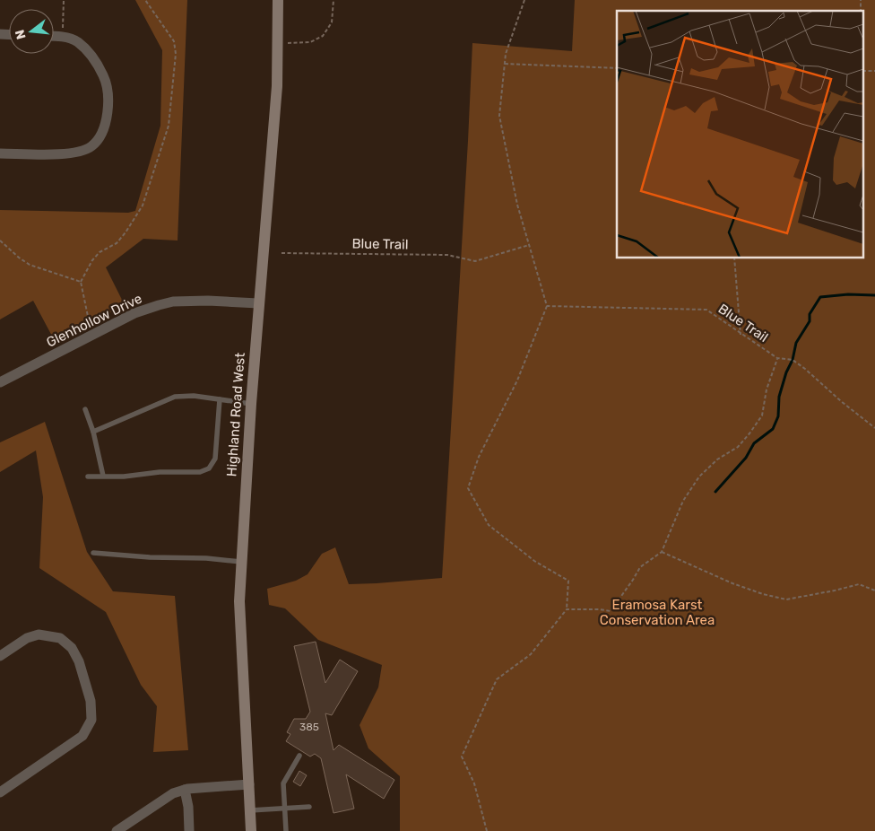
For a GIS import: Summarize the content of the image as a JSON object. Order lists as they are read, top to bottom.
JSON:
{
  "streets": {
    "street": ["Glenhollow Drive", "Highland Road West"],
    "path": ["Blue Trail"]
  },
  "crossings": [
    ["Glenhollow Drive", "Highland Road West"]
  ],
  "parks": ["Eramosa Karst Conservation Area"],
  "house_numbers": ["385"],
  "north": "left"
}
